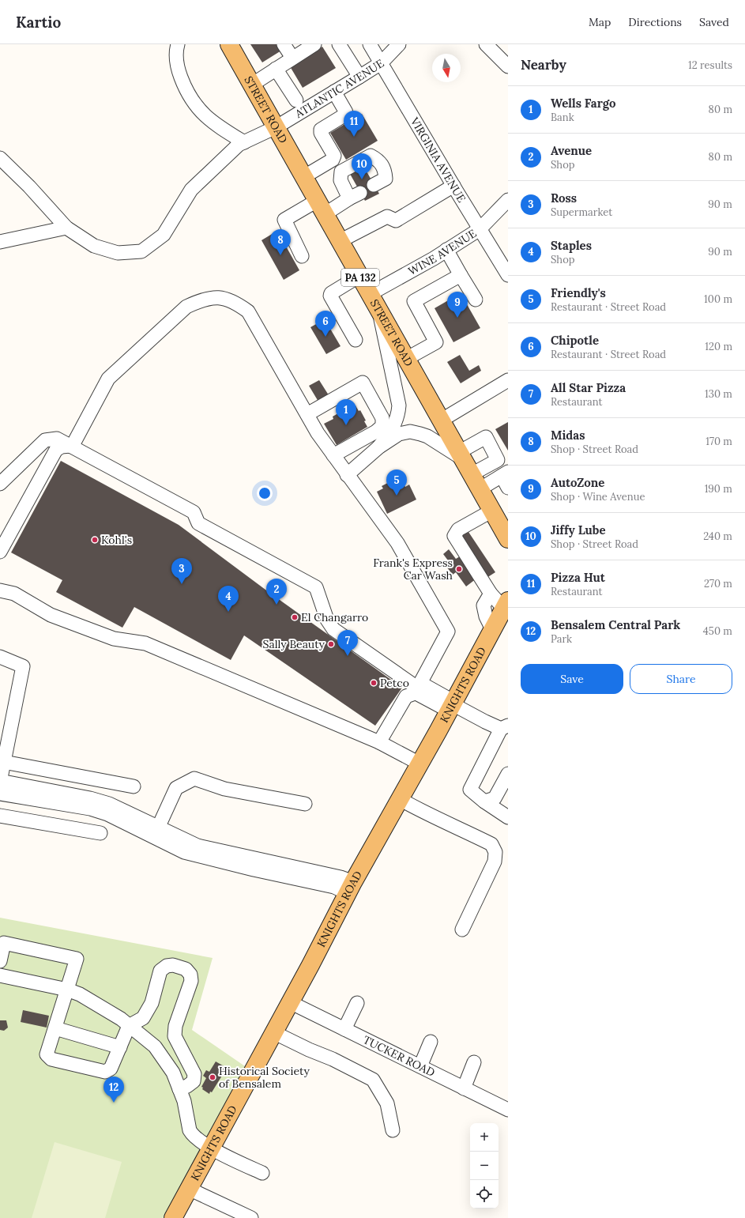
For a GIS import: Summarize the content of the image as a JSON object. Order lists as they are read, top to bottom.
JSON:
{
  "streets": {
    "main road": ["STREET ROAD", "PA 132", "KNIGHTS ROAD"],
    "street": [
      "ATLANTIC AVENUE",
      "VIRGINIA AVENUE",
      "WINE AVENUE",
      "TUCKER ROAD"
    ]
  },
  "crossings": [
    ["ATLANTIC AVENUE", "STREET ROAD"],
    ["ATLANTIC AVENUE", "VIRGINIA AVENUE"],
    ["STREET ROAD", "WINE AVENUE"],
    ["VIRGINIA AVENUE", "WINE AVENUE"],
    ["KNIGHTS ROAD", "TUCKER ROAD"]
  ],
  "places": [
    "Kohl's",
    "Frank's Express Car Wash",
    "El Changarro",
    "Sally Beauty",
    "Petco",
    "Historical Society of Bensalem"
  ],
  "north": "bottom",
  "page": {
    "header": "Kartio",
    "nav": ["Map", "Directions", "Saved"],
    "heading": ["Nearby", "12 results"],
    "list": [
      {
        "mark": "1",
        "name": "Wells Fargo",
        "note": "Bank",
        "value": "80 m"
      },
      {
        "mark": "2",
        "name": "Avenue",
        "note": "Shop",
        "value": "80 m"
      },
      {
        "mark": "3",
        "name": "Ross",
        "note": "Supermarket",
        "value": "90 m"
      },
      {
        "mark": "4",
        "name": "Staples",
        "note": "Shop",
        "value": "90 m"
      },
      {
        "mark": "5",
        "name": "Friendly's",
        "note": "Restaurant · Street Road",
        "value": "100 m"
      },
      {
        "mark": "6",
        "name": "Chipotle",
        "note": "Restaurant · Street Road",
        "value": "120 m"
      },
      {
        "mark": "7",
        "name": "All Star Pizza",
        "note": "Restaurant",
        "value": "130 m"
      },
      {
        "mark": "8",
        "name": "Midas",
        "note": "Shop · Street Road",
        "value": "170 m"
      },
      {
        "mark": "9",
        "name": "AutoZone",
        "note": "Shop · Wine Avenue",
        "value": "190 m"
      },
      {
        "mark": "10",
        "name": "Jiffy Lube",
        "note": "Shop · Street Road",
        "value": "240 m"
      },
      {
        "mark": "11",
        "name": "Pizza Hut",
        "note": "Restaurant",
        "value": "270 m"
      },
      {
        "mark": "12",
        "name": "Bensalem Central Park",
        "note": "Park",
        "value": "450 m"
      }
    ],
    "pins": [
      "11",
      "10",
      "8",
      "9",
      "6",
      "1",
      "5",
      "3",
      "2",
      "4",
      "7",
      "12"
    ],
    "buttons": ["Save", "Share"],
    "map_buttons": ["+", "−"]
  }
}
